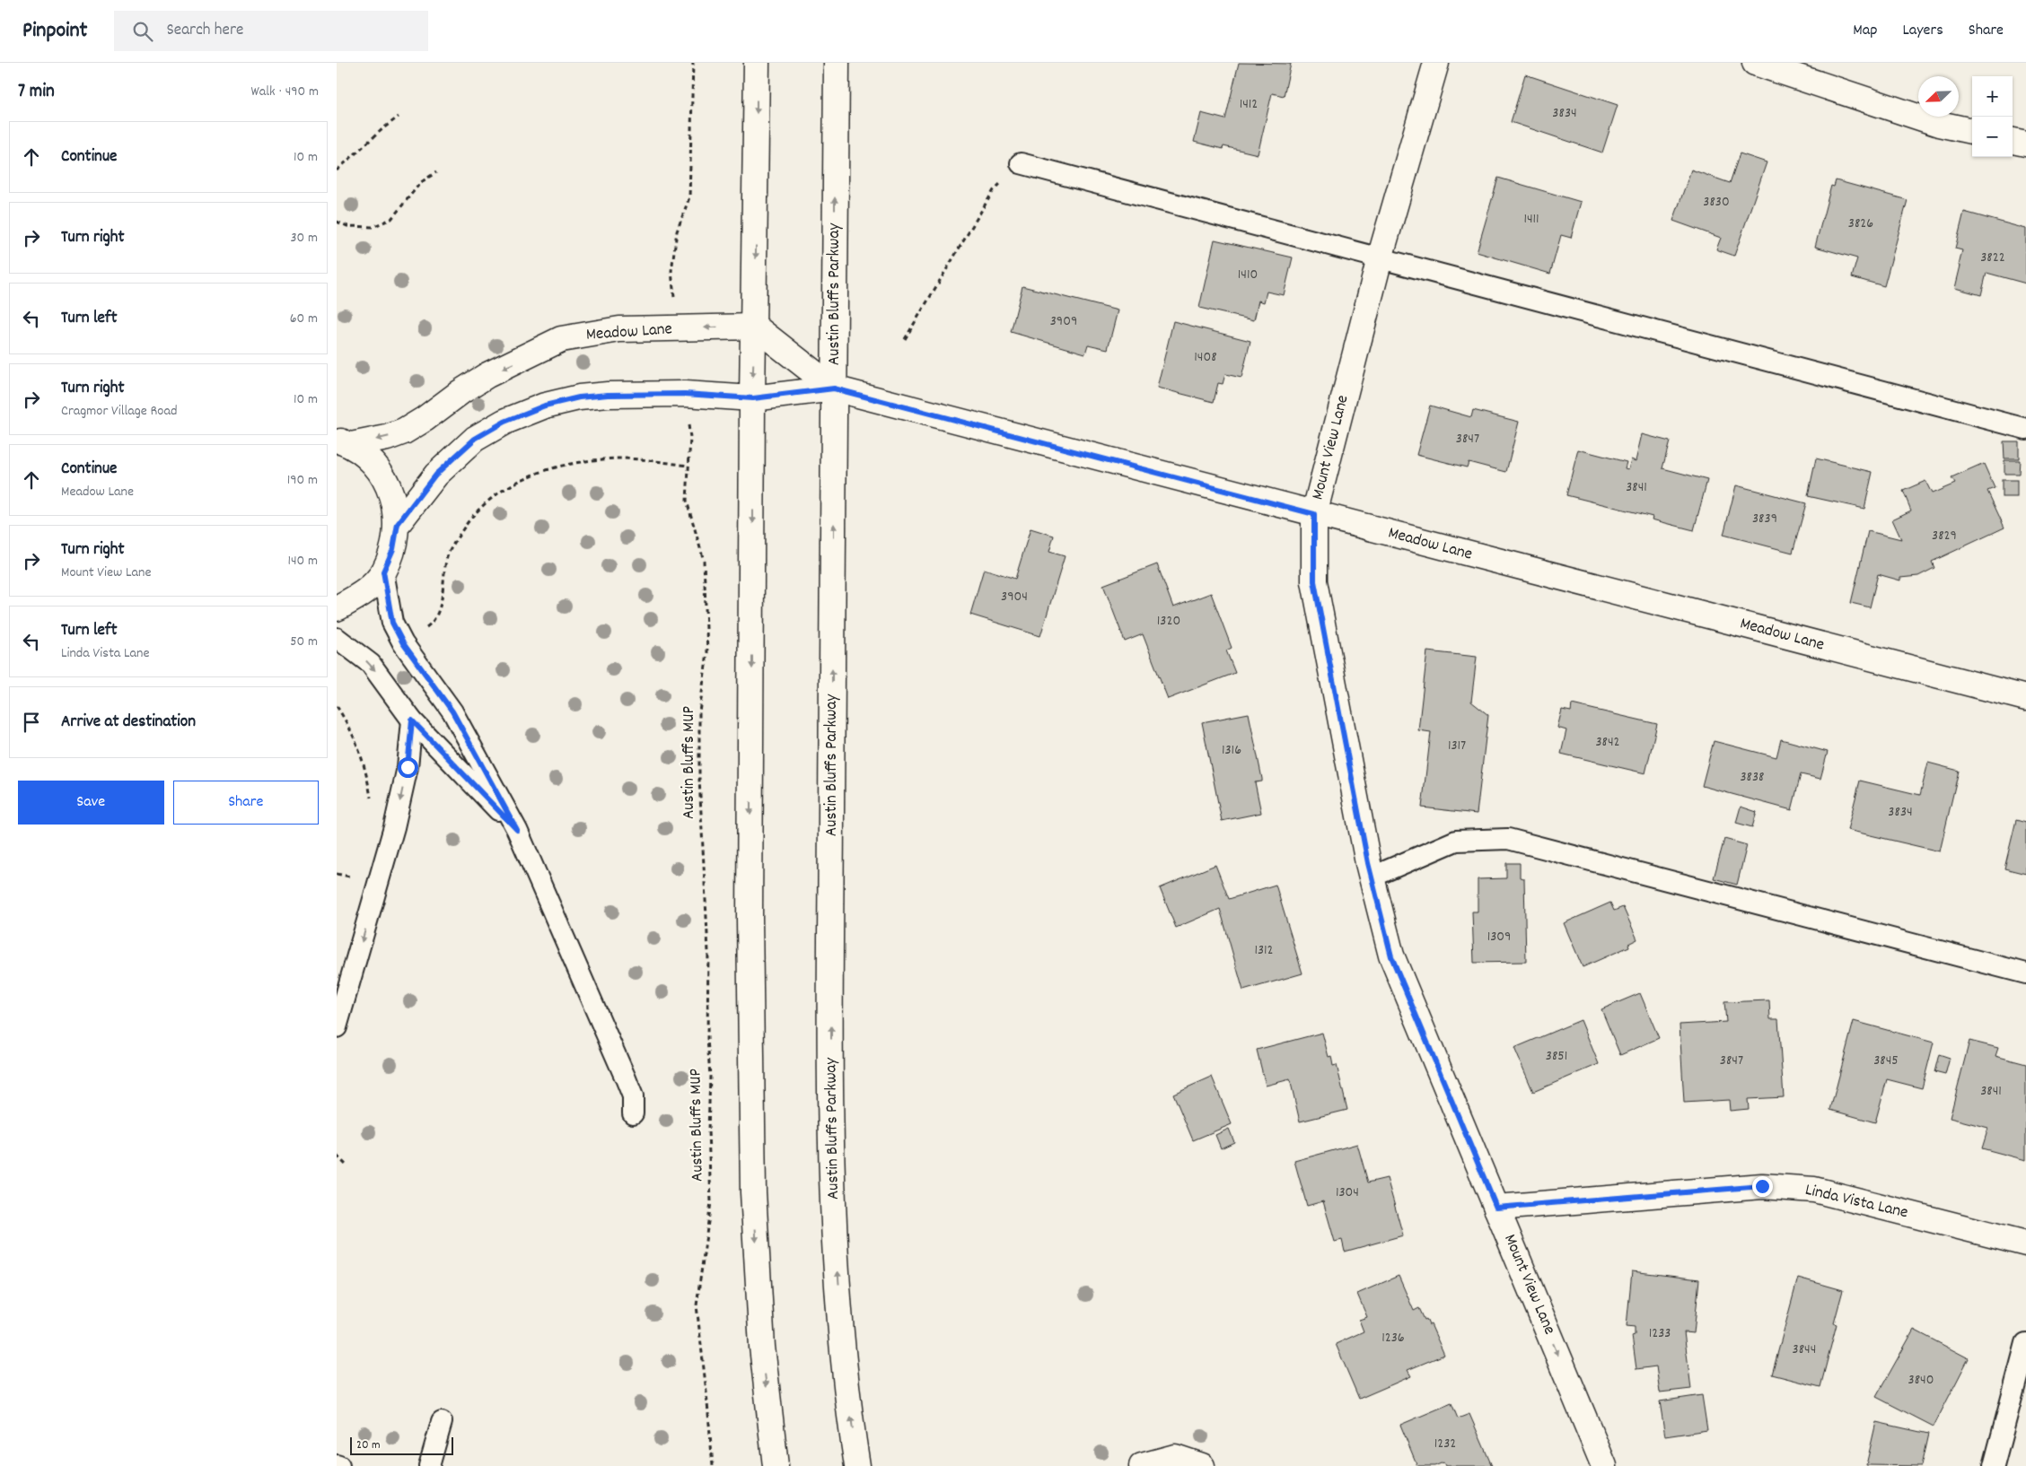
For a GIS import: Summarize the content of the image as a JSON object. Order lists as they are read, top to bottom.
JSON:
{
  "streets": {
    "street": [
      "Austin Bluffs Parkway",
      "Meadow Lane",
      "Mount View Lane",
      "Linda Vista Lane"
    ],
    "path": ["Austin Bluffs MUP"]
  },
  "crossings": [
    ["Austin Bluffs Parkway", "Meadow Lane"],
    ["Meadow Lane", "Mount View Lane"],
    ["Meadow Lane", "Austin Bluffs MUP"],
    ["Mount View Lane", "Linda Vista Lane"]
  ],
  "house_numbers": [
    "1412",
    "3834",
    "3830",
    "1411",
    "3826",
    "3822",
    "1410",
    "3909",
    "1408",
    "3847",
    "3841",
    "3839",
    "3829",
    "3904",
    "1320",
    "3842",
    "1317",
    "1316",
    "3838",
    "3834",
    "1309",
    "1312",
    "3851",
    "3847",
    "3845",
    "3841",
    "1304",
    "1233",
    "1236",
    "3844",
    "3840",
    "1232"
  ],
  "scale_bar": "20 m",
  "north": "bottom left",
  "page": {
    "header": "Pinpoint",
    "search": "Search here",
    "nav": ["Map", "Layers", "Share"],
    "heading": ["7 min", "Walk · 490 m"],
    "map_buttons": ["+", "−"],
    "list": [
      ["Continue", "10 m"],
      ["Turn right", "30 m"],
      ["Turn left", "60 m"],
      ["Turn right", "Cragmor Village Road", "10 m"],
      ["Continue", "Meadow Lane", "190 m"],
      ["Turn right", "Mount View Lane", "140 m"],
      ["Turn left", "Linda Vista Lane", "50 m"],
      "Arrive at destination"
    ],
    "buttons": ["Save", "Share"],
    "scale": "20 m"
  }
}
